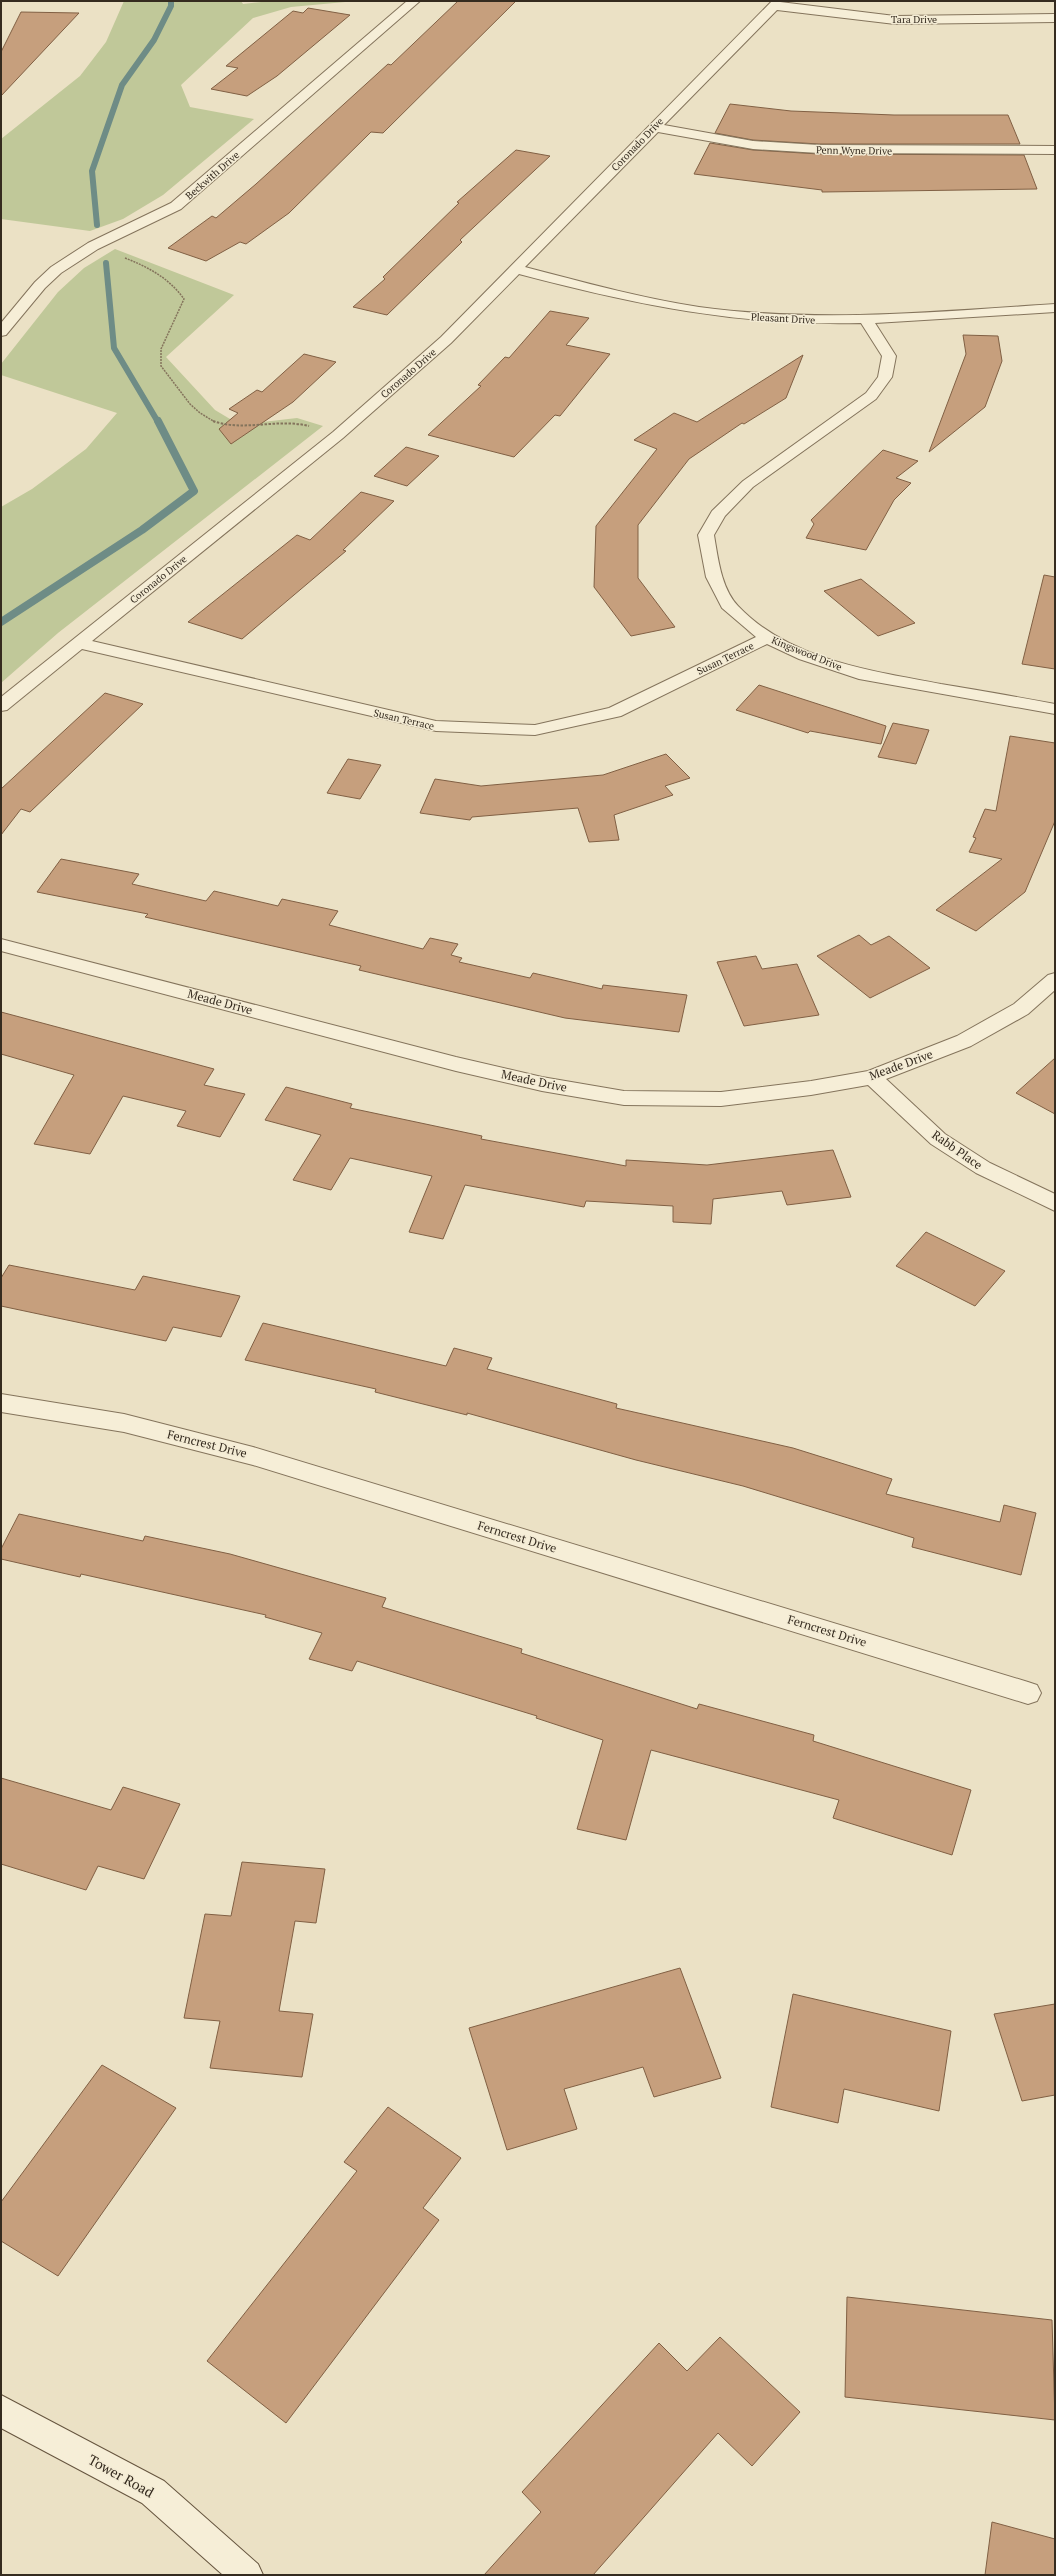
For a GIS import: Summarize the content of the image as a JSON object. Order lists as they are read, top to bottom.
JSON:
{
  "streets": {
    "street": [
      "Tara Drive",
      "Coronado Drive",
      "Penn Wyne Drive",
      "Beckwith Drive",
      "Pleasant Drive",
      "Kingswood Drive",
      "Susan Terrace",
      "Meade Drive",
      "Rabb Place",
      "Ferncrest Drive",
      "Tower Road"
    ]
  },
  "crossings": [
    ["Tara Drive", "Coronado Drive"],
    ["Coronado Drive", "Penn Wyne Drive"],
    ["Coronado Drive", "Pleasant Drive"],
    ["Coronado Drive", "Susan Terrace"],
    ["Pleasant Drive", "Kingswood Drive"],
    ["Kingswood Drive", "Susan Terrace"],
    ["Meade Drive", "Rabb Place"]
  ]
}
